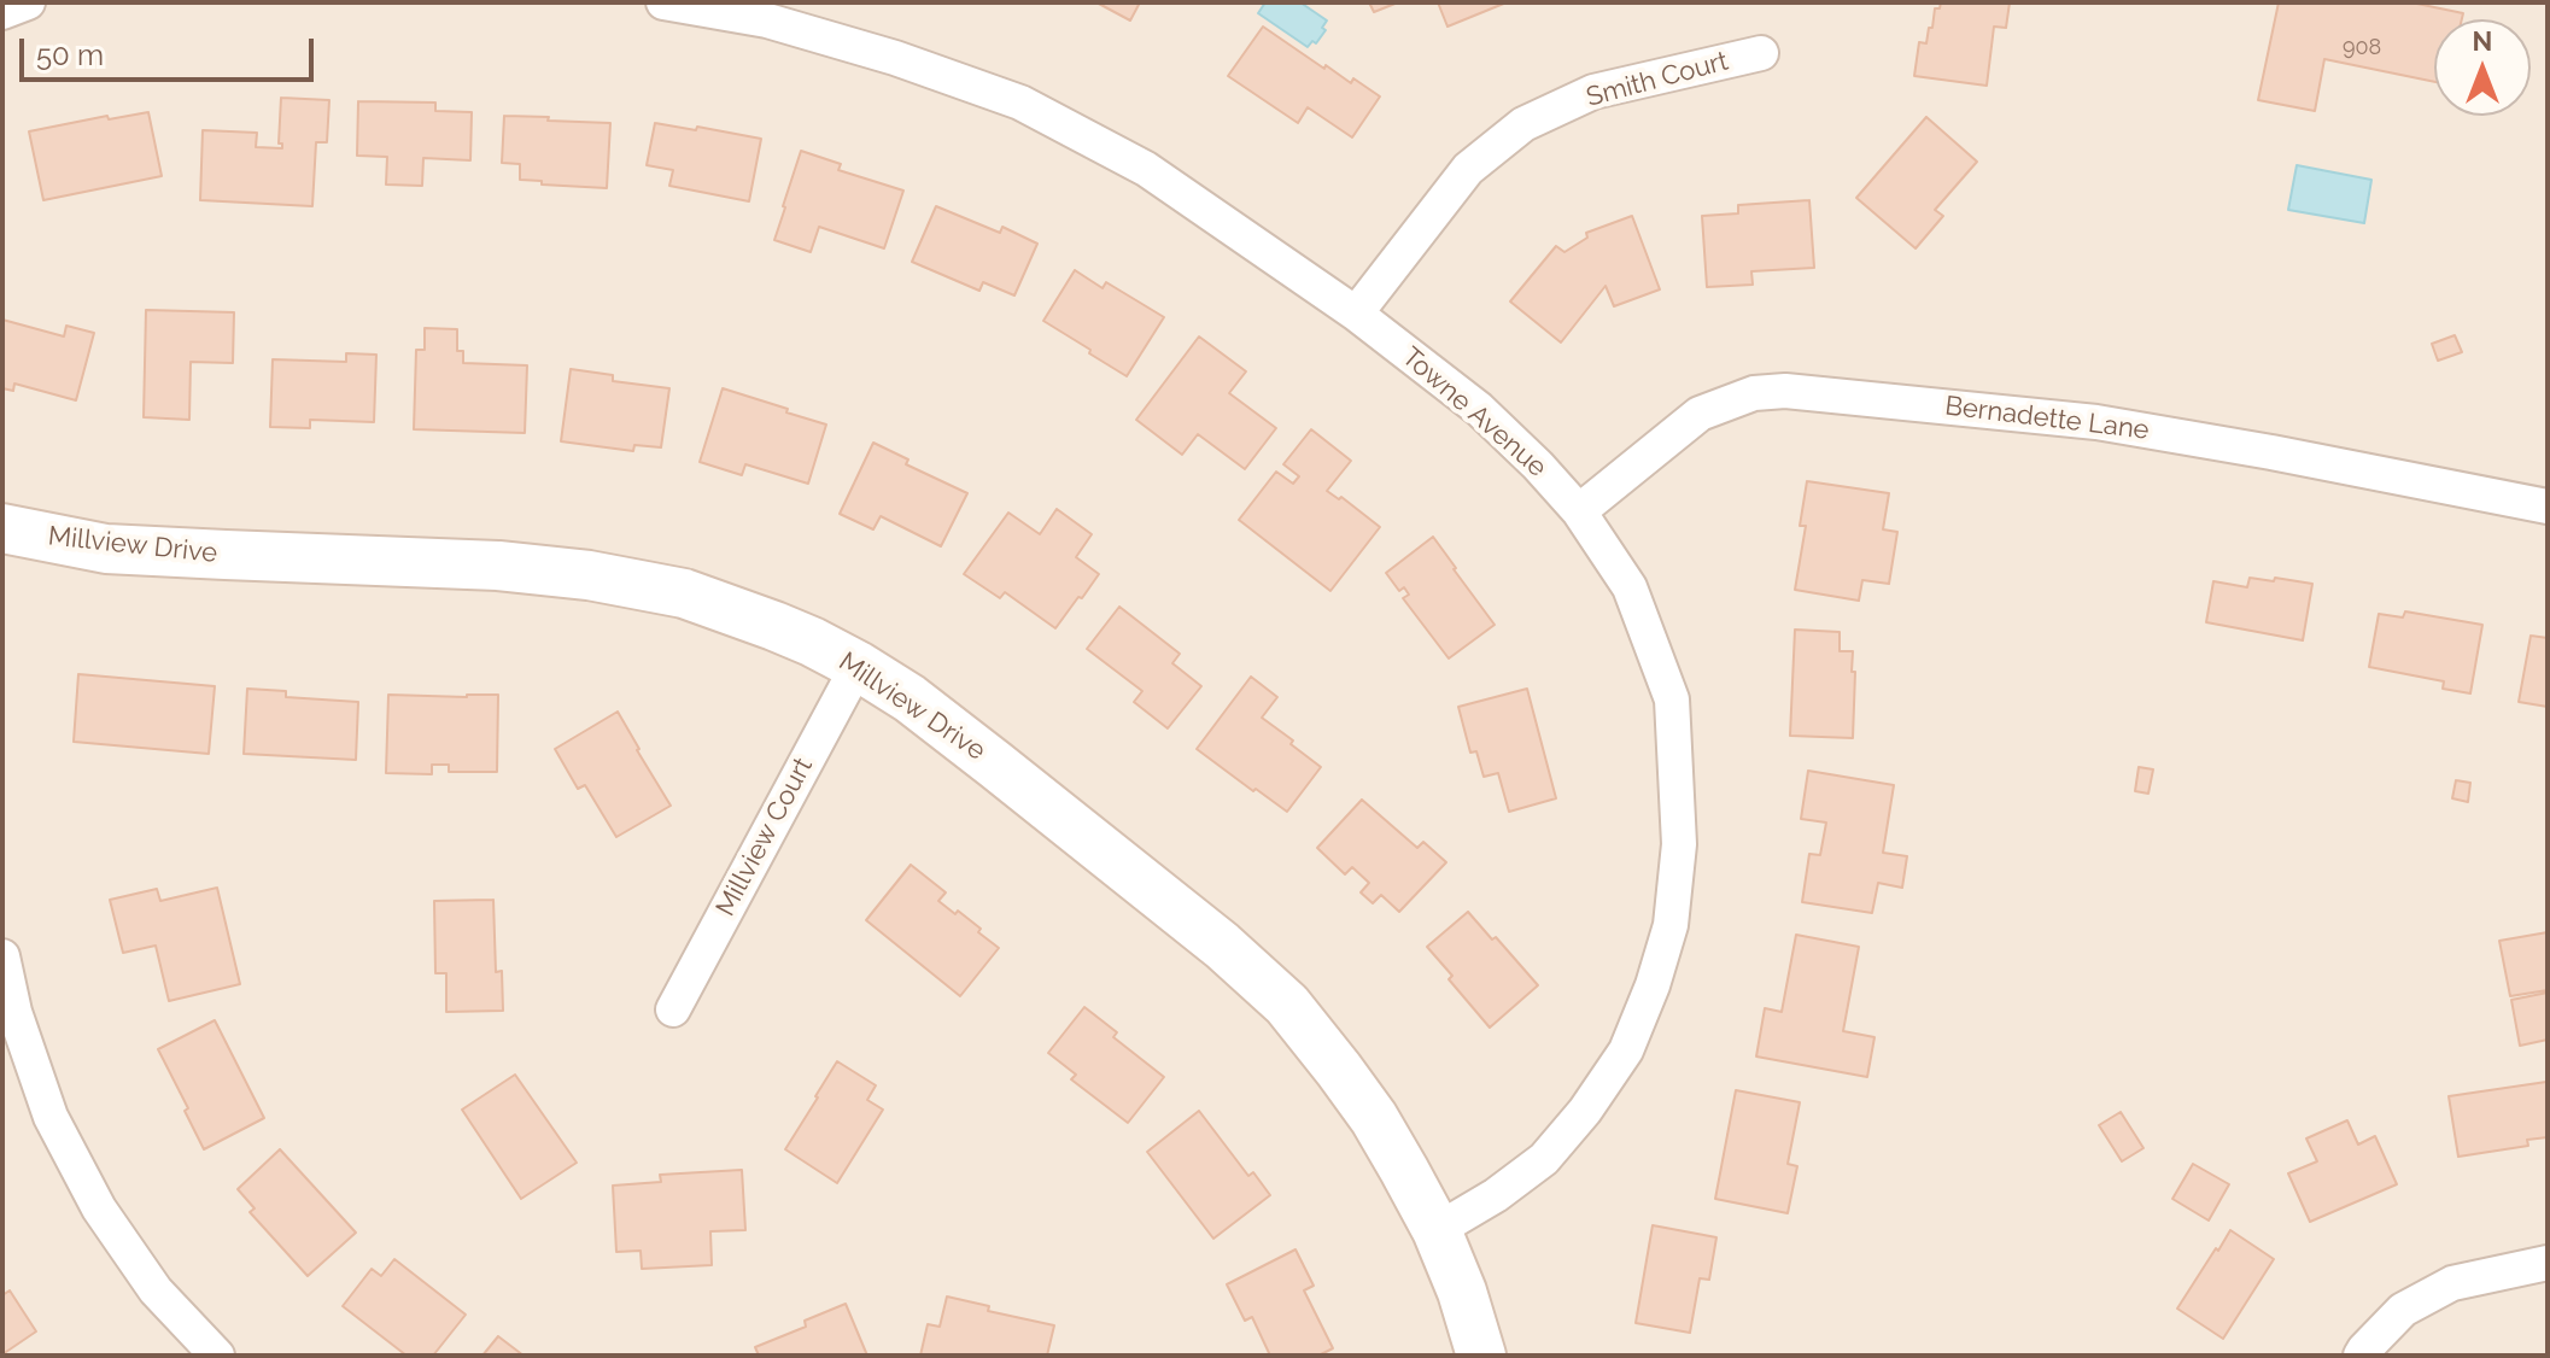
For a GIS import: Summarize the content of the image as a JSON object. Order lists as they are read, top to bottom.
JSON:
{
  "streets": {
    "street": [
      "Smith Court",
      "Towne Avenue",
      "Bernadette Lane",
      "Millview Drive",
      "Millview Court"
    ]
  },
  "crossings": [
    ["Smith Court", "Towne Avenue"],
    ["Towne Avenue", "Bernadette Lane"],
    ["Towne Avenue", "Millview Drive"],
    ["Millview Drive", "Millview Court"]
  ],
  "house_numbers": ["908"],
  "scale_bar": "50 m",
  "north": "top"
}
